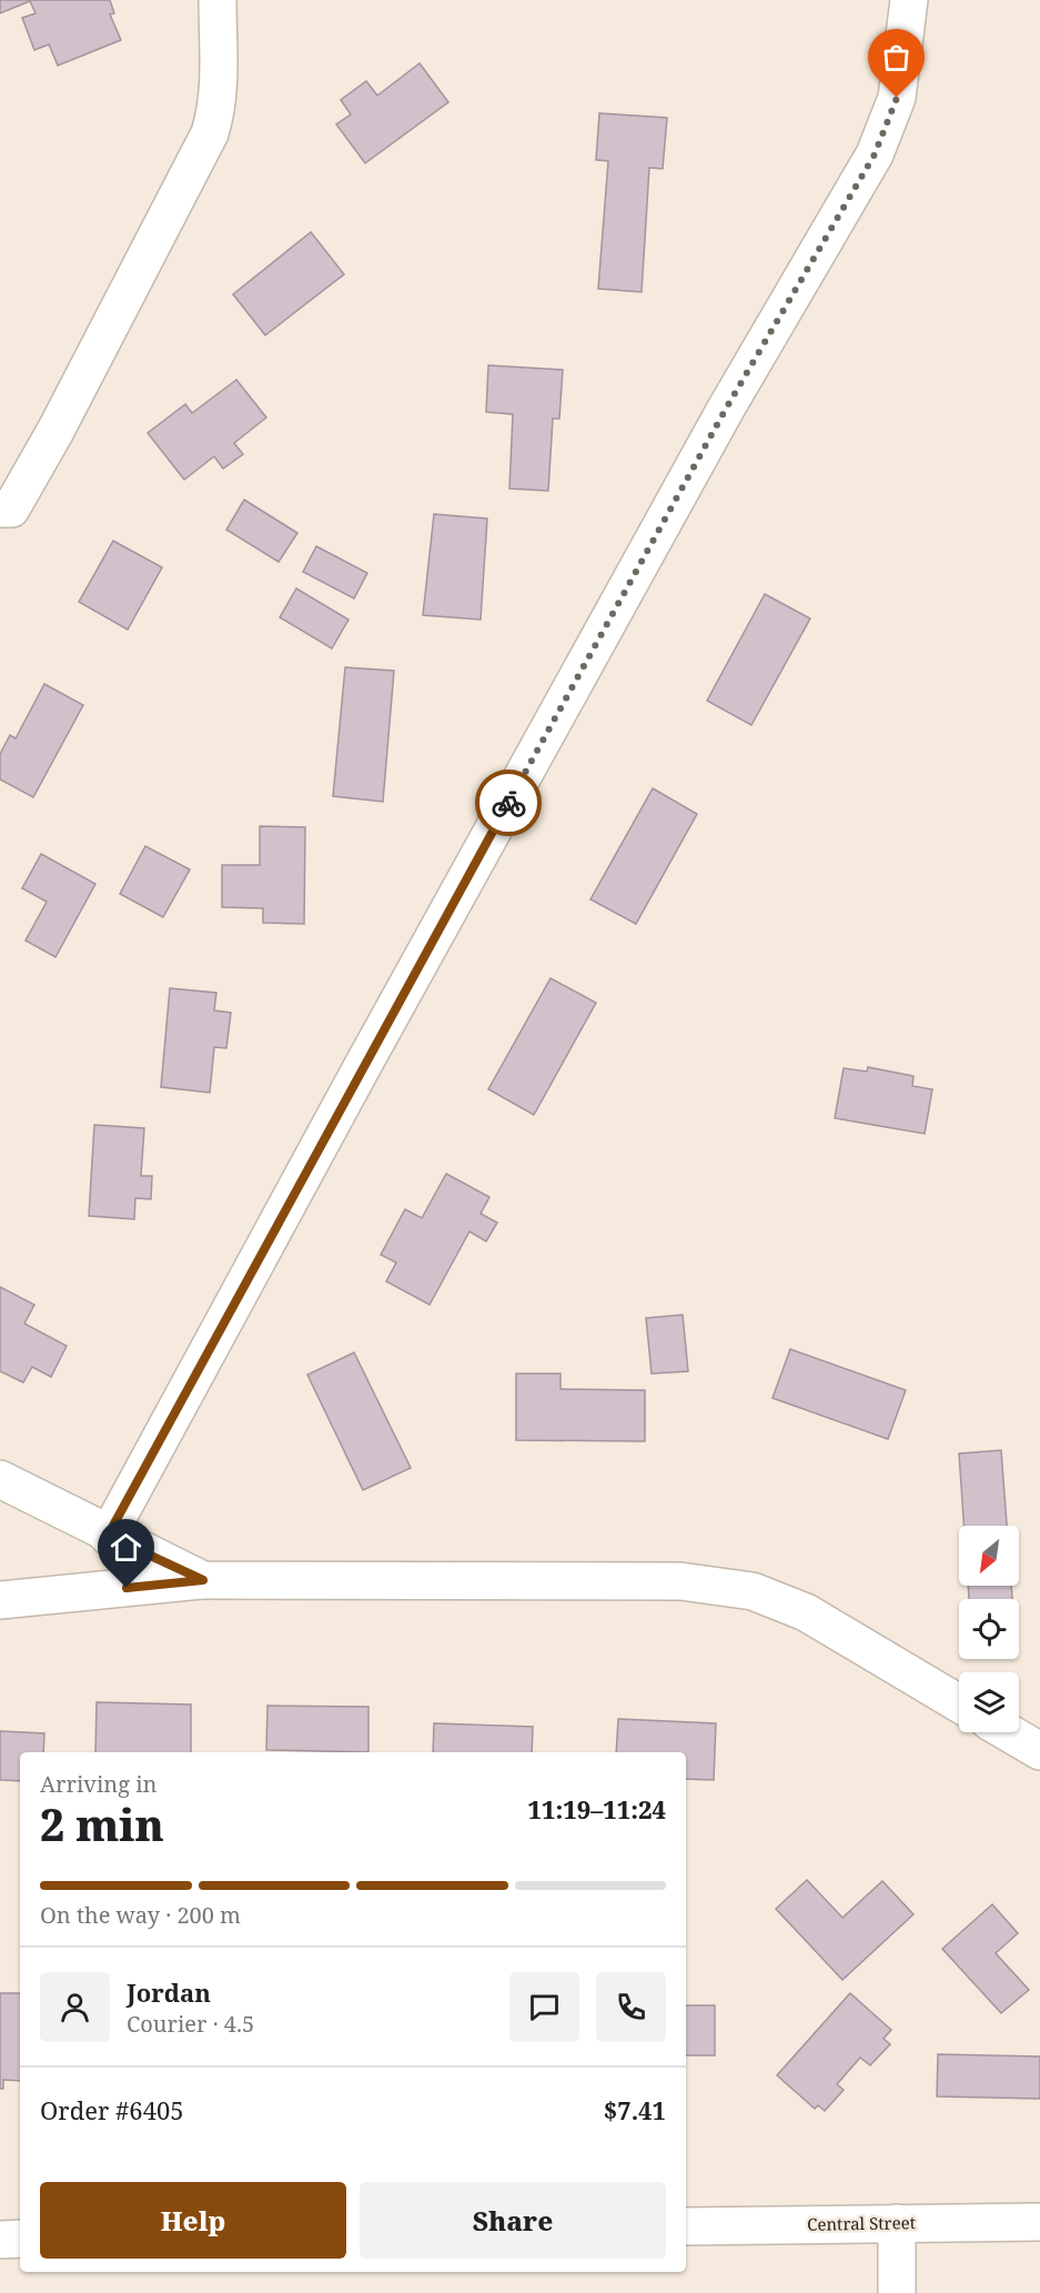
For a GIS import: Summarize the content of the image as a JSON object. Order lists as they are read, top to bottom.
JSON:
{
  "streets": {
    "street": ["Central Street"]
  },
  "north": "bottom left",
  "page": {
    "heading": ["2 min", "Arriving in", "11:19–11:24"],
    "panel": [
      "Jordan",
      "Courier · 4.5",
      "Order #6405",
      "$7.41"
    ],
    "bar": "On the way · 200 m",
    "buttons": ["Help", "Share"]
  }
}
